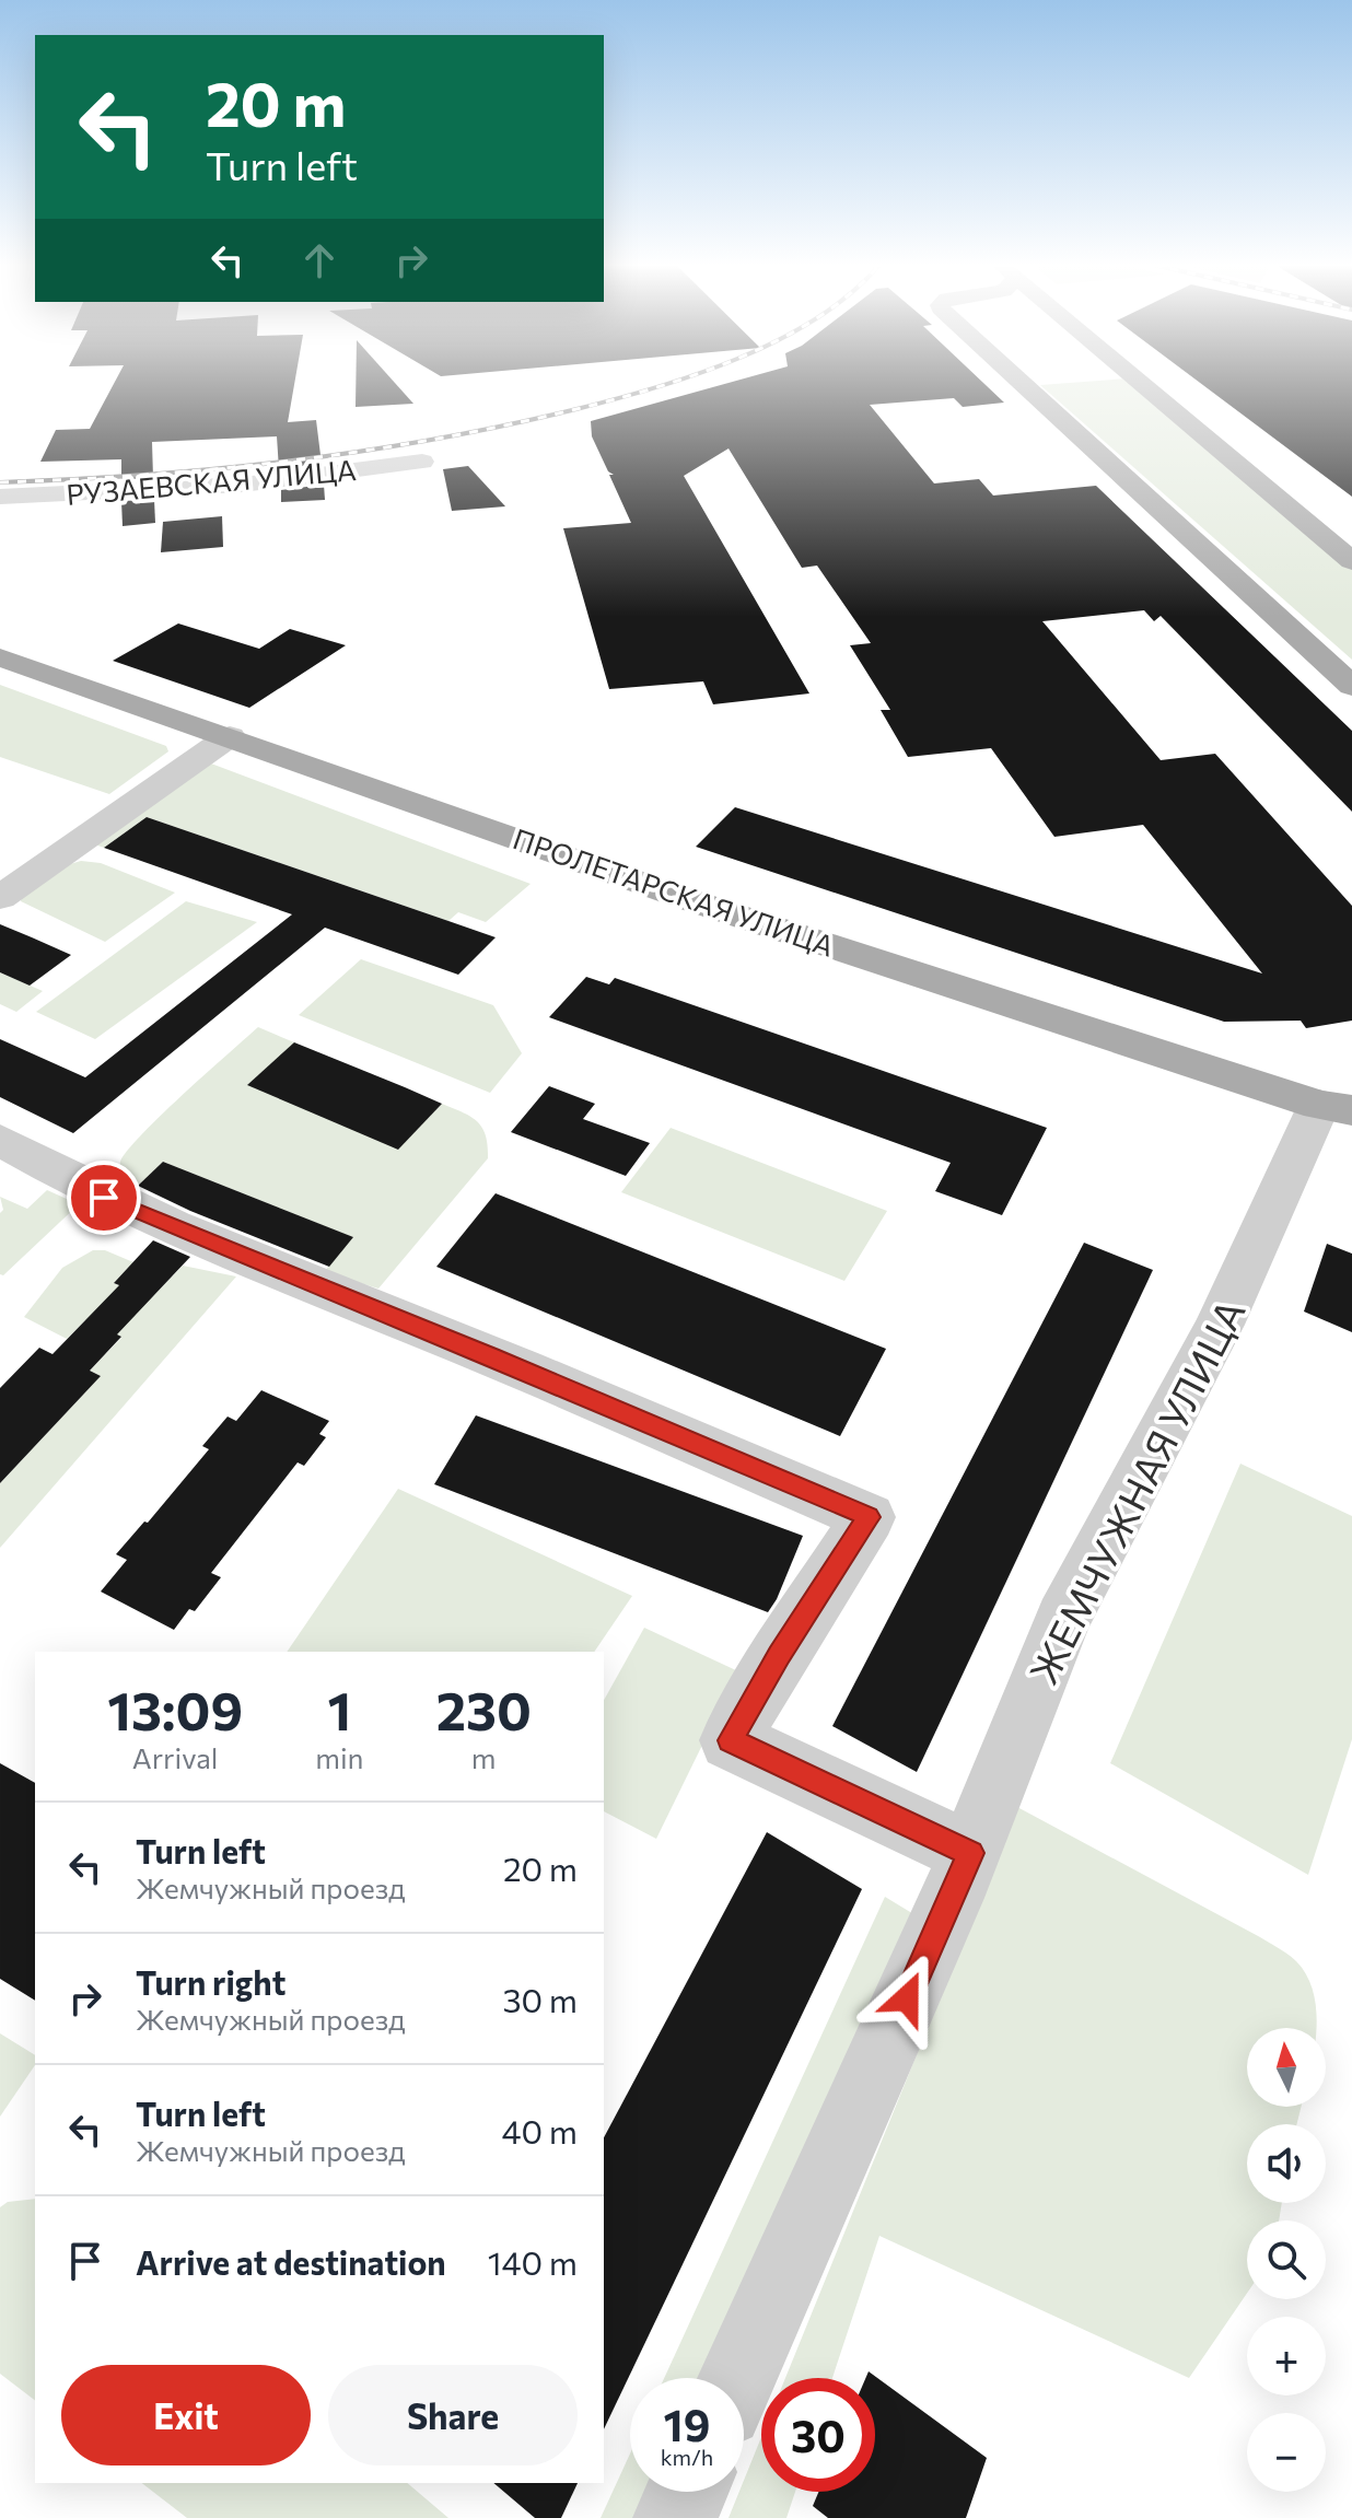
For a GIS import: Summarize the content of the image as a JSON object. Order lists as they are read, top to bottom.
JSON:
{
  "streets": {
    "main road": ["ПРОЛЕТАРСКАЯ УЛИЦА"],
    "street": ["РУЗАЕВСКАЯ УЛИЦА", "ЖЕМЧУЖНАЯ УЛИЦА"]
  },
  "crossings": [
    ["ПРОЛЕТАРСКАЯ УЛИЦА", "ЖЕМЧУЖНАЯ УЛИЦА"]
  ],
  "north": "top",
  "page": {
    "turn": ["20 m", "Turn left"],
    "eta": [
      "13:09",
      "Arrival",
      "1",
      "min",
      "230",
      "m"
    ],
    "list": [
      {
        "name": "Turn left",
        "note": "Жемчужный проезд",
        "value": "20 m"
      },
      {
        "name": "Turn right",
        "note": "Жемчужный проезд",
        "value": "30 m"
      },
      {
        "name": "Turn left",
        "note": "Жемчужный проезд",
        "value": "40 m"
      },
      {
        "name": "Arrive at destination",
        "value": "140 m"
      }
    ],
    "map_buttons": ["+", "−"],
    "buttons": ["Exit", "Share"],
    "speed": "19 km/h",
    "limit": "30"
  }
}
